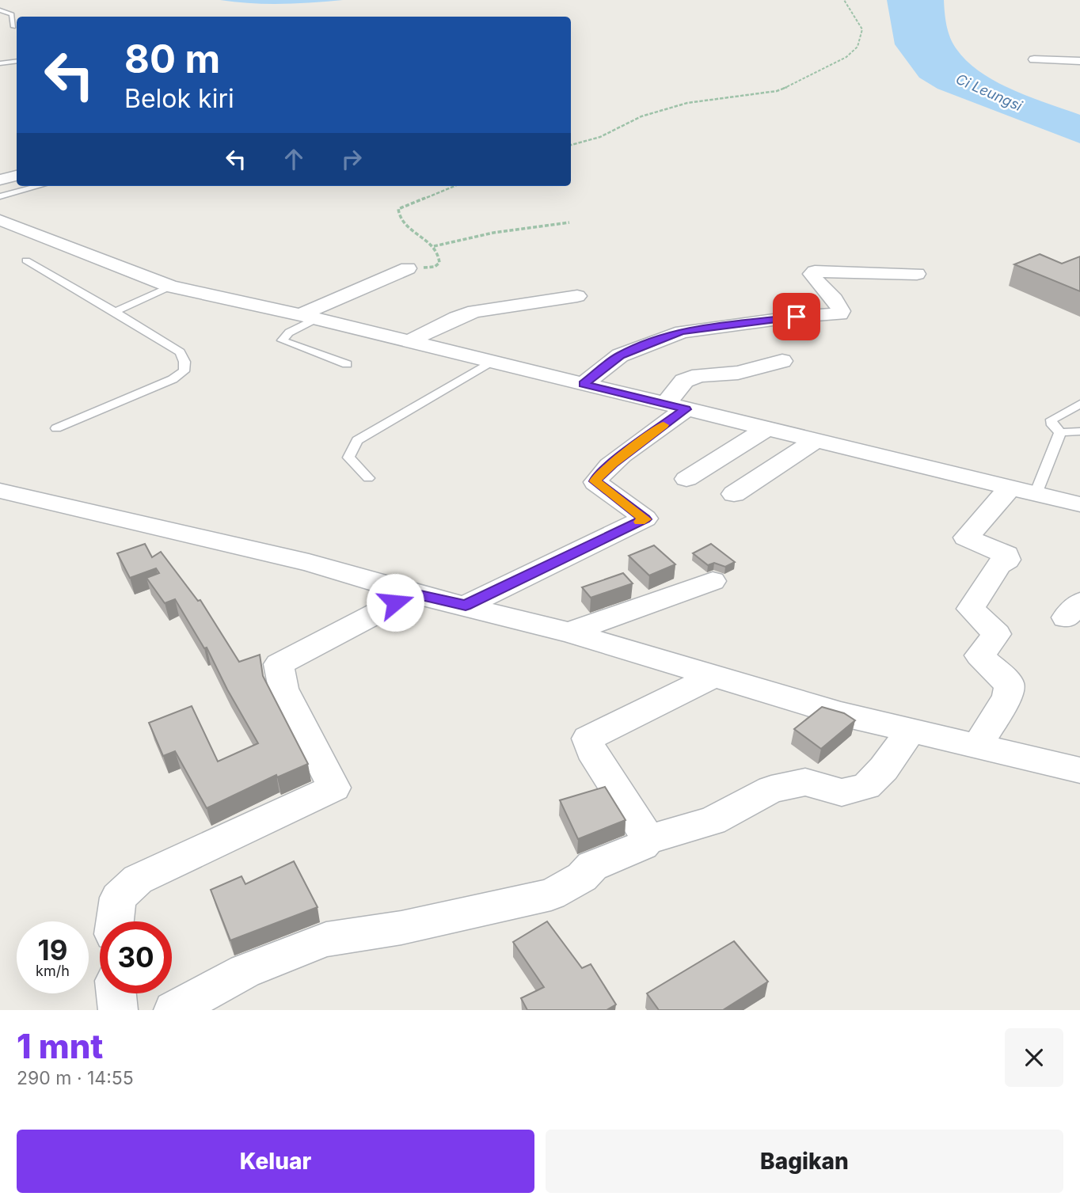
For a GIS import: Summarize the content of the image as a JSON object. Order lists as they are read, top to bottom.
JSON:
{
  "water": ["Ci Leungsi"],
  "page": {
    "turn": ["80 m", "Belok kiri"],
    "speed": "19 km/h",
    "limit": "30",
    "heading": ["1 mnt", "290 m · 14:55"],
    "buttons": ["Keluar", "Bagikan"]
  }
}
